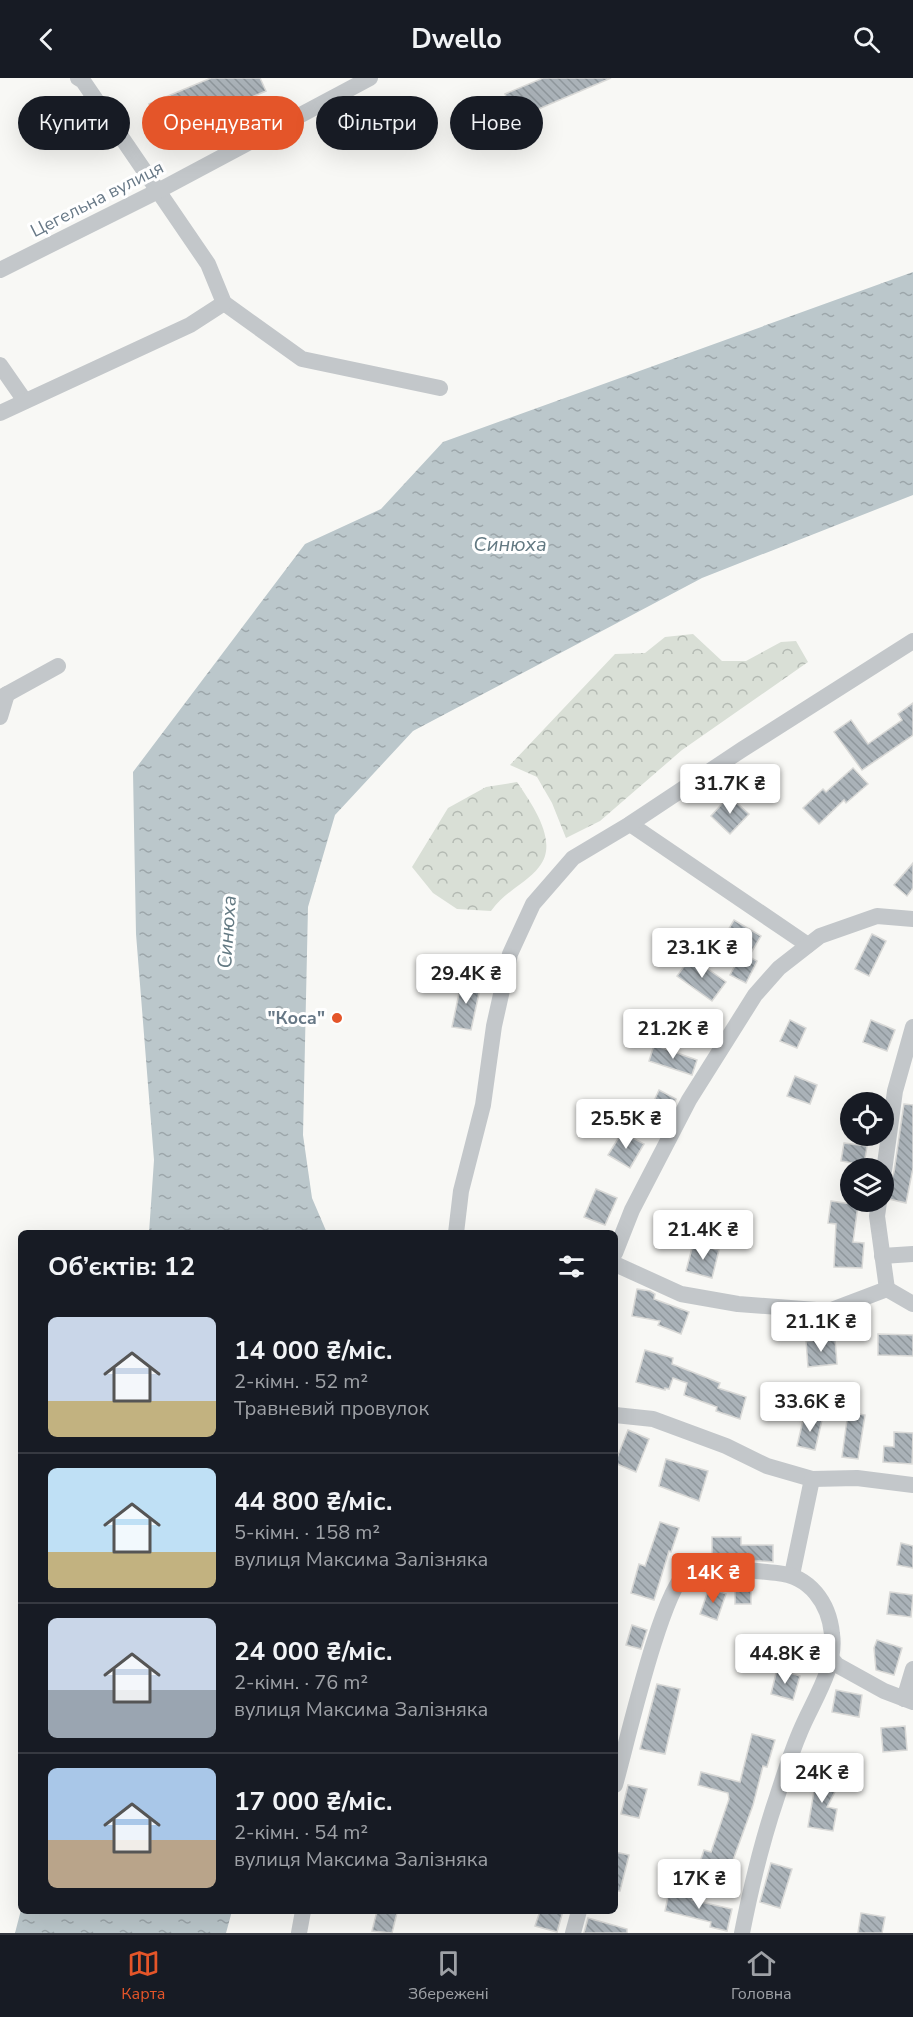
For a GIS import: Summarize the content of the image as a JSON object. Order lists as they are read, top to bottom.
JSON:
{
  "streets": {
    "street": ["Цегельна вулиця"]
  },
  "water": ["Синюха"],
  "places": ["\"Коса\""],
  "page": {
    "header": "Dwello",
    "chip": [
      "Купити",
      "Орендувати",
      "Фільтри",
      "Нове"
    ],
    "price": [
      "31.7K ₴",
      "23.1K ₴",
      "29.4K ₴",
      "21.2K ₴",
      "25.5K ₴",
      "21.4K ₴",
      "21.1K ₴",
      "33.6K ₴",
      "14K ₴",
      "44.8K ₴",
      "24K ₴",
      "17K ₴"
    ],
    "heading": "Об’єктів: 12",
    "list": [
      {
        "name": "14 000 ₴/міс.",
        "note": "2-кімн. · 52 m² · Травневий провулок"
      },
      {
        "name": "44 800 ₴/міс.",
        "note": "5-кімн. · 158 m² · вулиця Максима Залізняка"
      },
      {
        "name": "24 000 ₴/міс.",
        "note": "2-кімн. · 76 m² · вулиця Максима Залізняка"
      },
      {
        "name": "17 000 ₴/міс.",
        "note": "2-кімн. · 54 m² · вулиця Максима Залізняка"
      }
    ],
    "tabs": ["Карта", "Збережені", "Головна"]
  }
}
